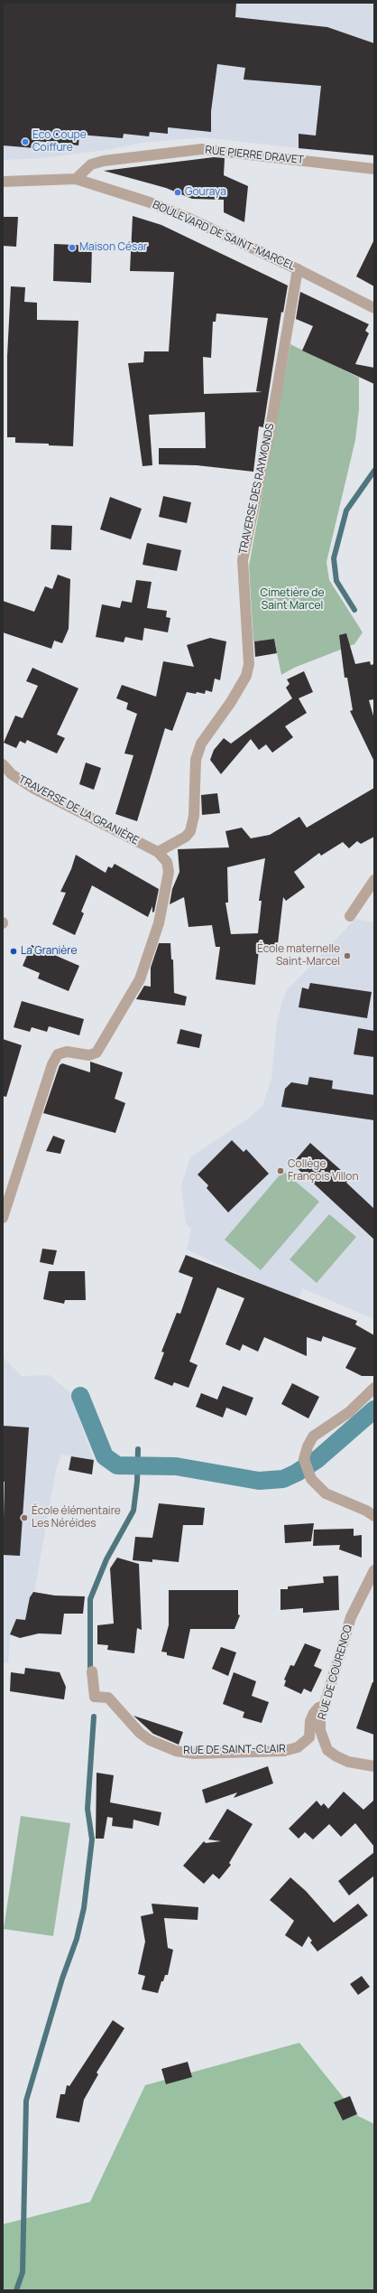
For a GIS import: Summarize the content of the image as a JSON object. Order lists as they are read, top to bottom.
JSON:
{
  "streets": {
    "street": [
      "RUE PIERRE DRAVET",
      "BOULEVARD DE SAINT-MARCEL",
      "TRAVERSE DES RAYMONDS",
      "TRAVERSE DE LA GRANIÈRE",
      "RUE DE COURENCQ",
      "RUE DE SAINT-CLAIR"
    ]
  },
  "crossings": [
    ["RUE PIERRE DRAVET", "BOULEVARD DE SAINT-MARCEL"],
    ["BOULEVARD DE SAINT-MARCEL", "TRAVERSE DES RAYMONDS"],
    ["TRAVERSE DES RAYMONDS", "TRAVERSE DE LA GRANIÈRE"],
    ["RUE DE COURENCQ", "RUE DE SAINT-CLAIR"]
  ],
  "parks": ["Cimetière de Saint Marcel"],
  "places": [
    "Eco Coupe Coiffure",
    "Gouraya",
    "Maison César",
    "La Granière",
    "École maternelle Saint-Marcel",
    "Collège François Villon",
    "École élémentaire Les Néréides"
  ]
}
